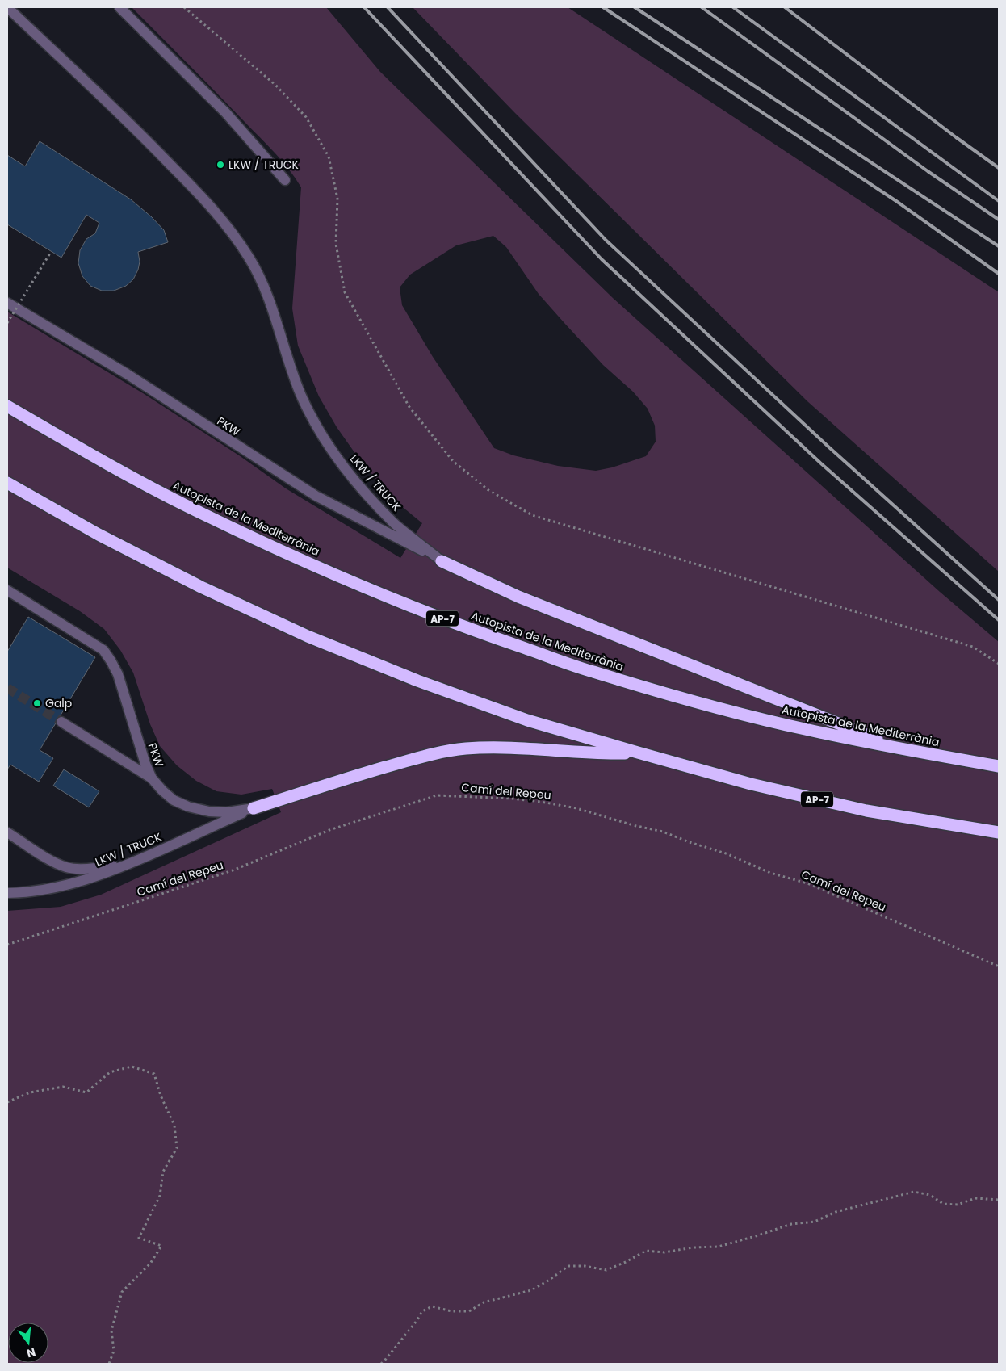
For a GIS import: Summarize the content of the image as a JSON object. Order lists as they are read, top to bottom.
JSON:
{
  "streets": {
    "highway": ["Autopista de la Mediterrània", "AP-7"],
    "lane": ["PKW", "LKW / TRUCK"],
    "path": ["Camí del Repeu"]
  },
  "crossings": [
    ["PKW", "LKW / TRUCK"]
  ],
  "places": ["LKW / TRUCK", "Galp"],
  "north": "bottom"
}
